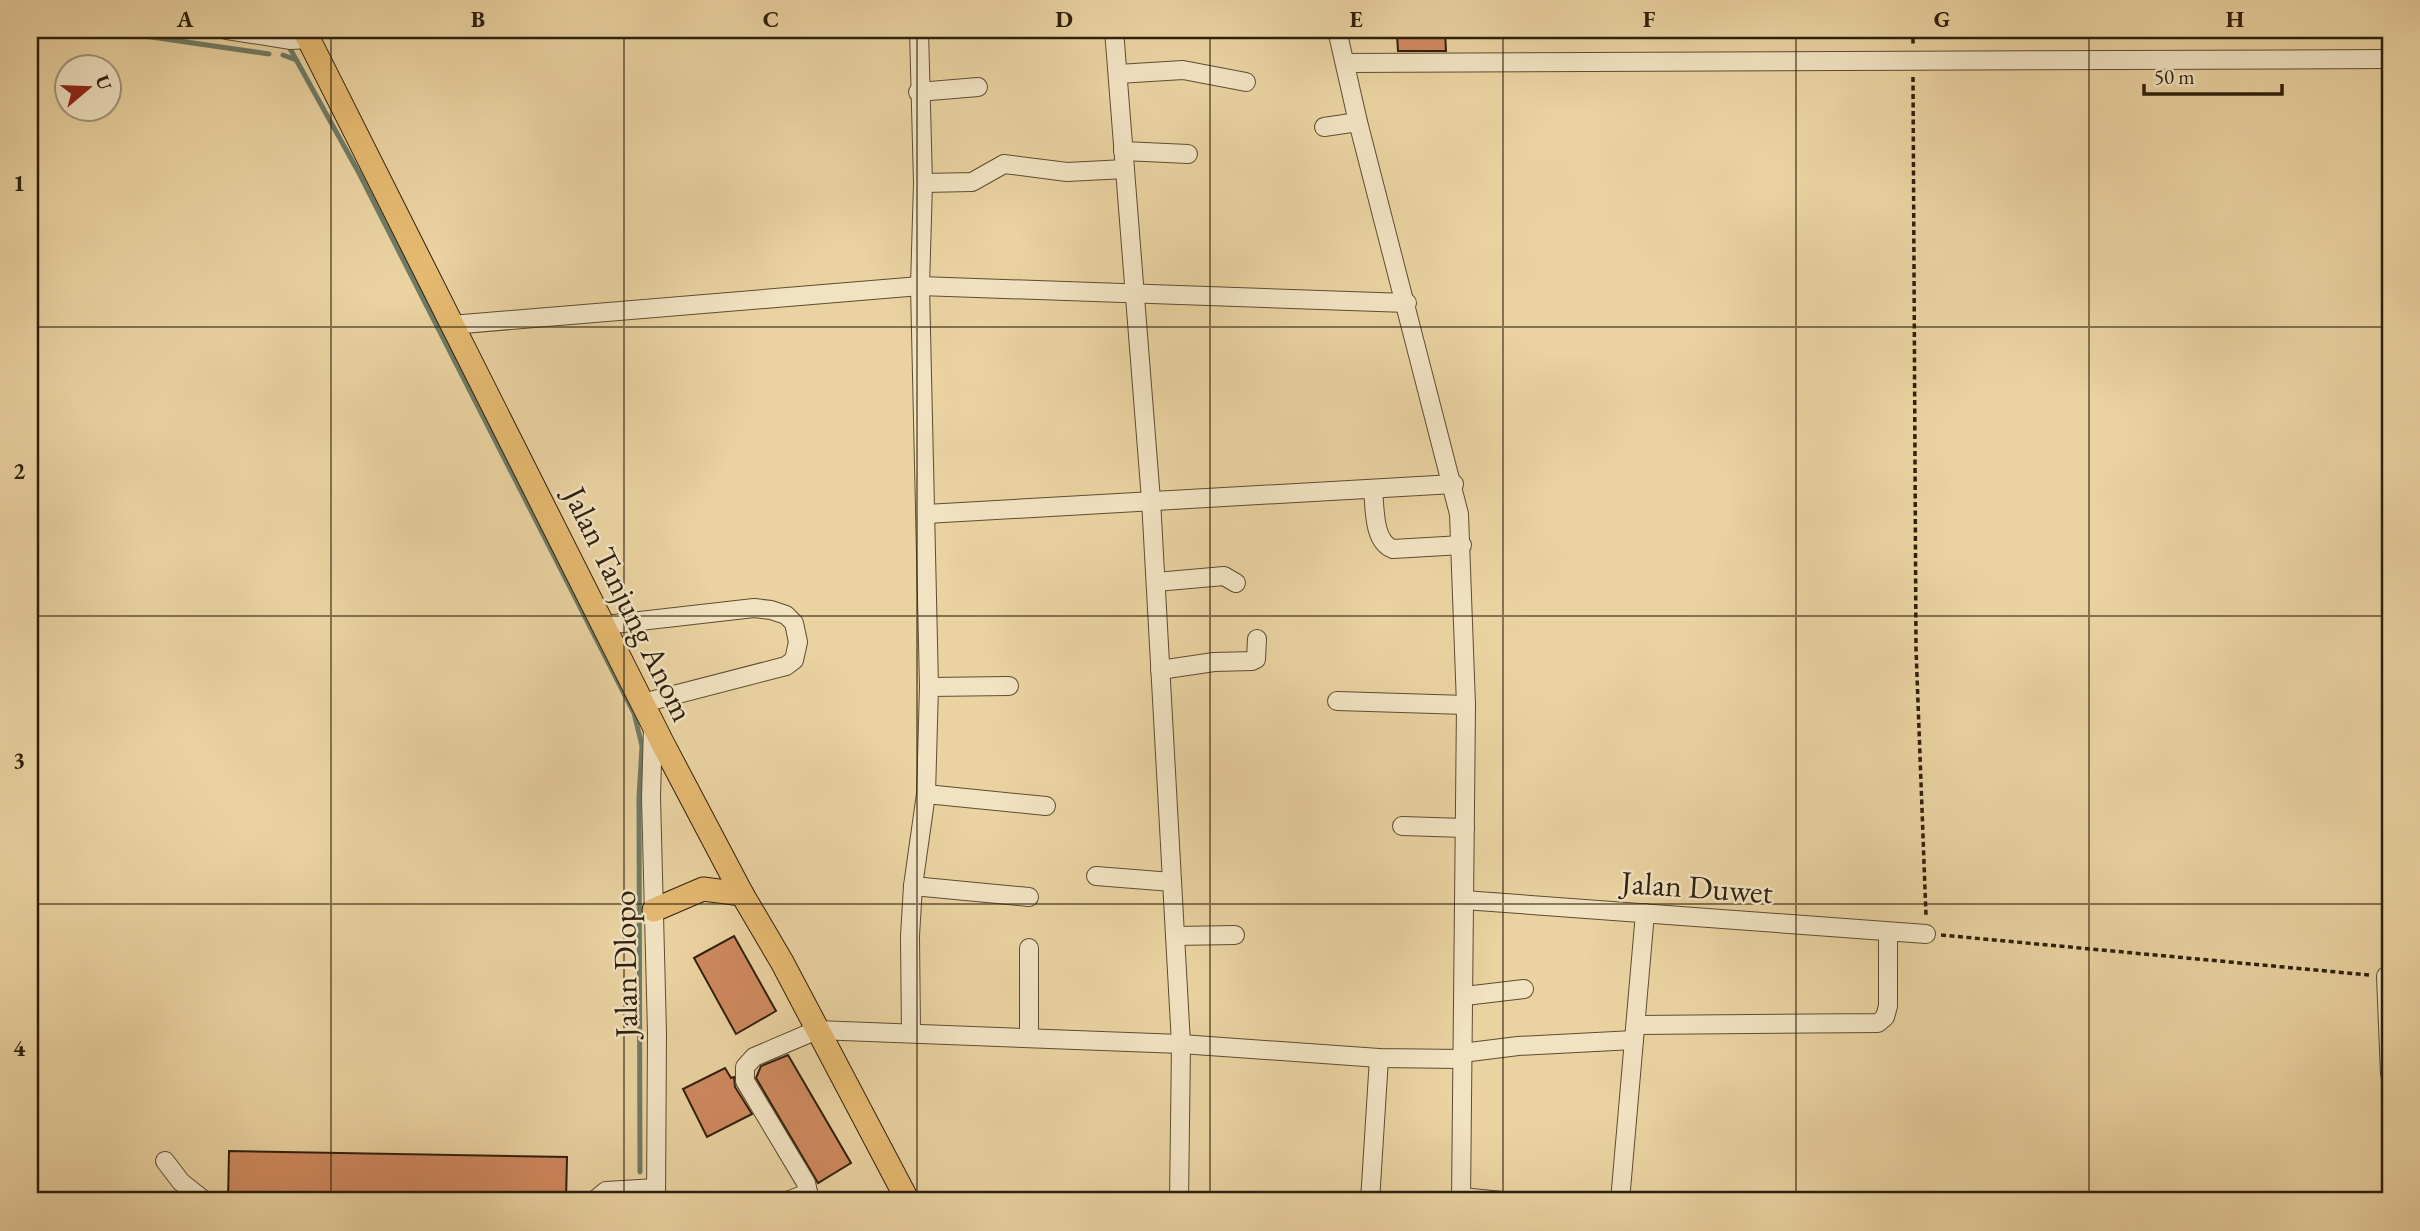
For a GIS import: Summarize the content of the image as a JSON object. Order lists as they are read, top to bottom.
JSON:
{
  "streets": {
    "main road": ["Jalan Tanjung Anom"],
    "street": ["Jalan Duwet", "Jalan Dlopo"]
  },
  "crossings": [
    ["Jalan Tanjung Anom", "Jalan Dlopo"]
  ],
  "scale_bar": "50 m",
  "north": "right",
  "grid": {
    "columns": [
      "A",
      "B",
      "C",
      "D",
      "E",
      "F",
      "G",
      "H"
    ],
    "rows": [
      "1",
      "2",
      "3",
      "4"
    ]
  }
}
